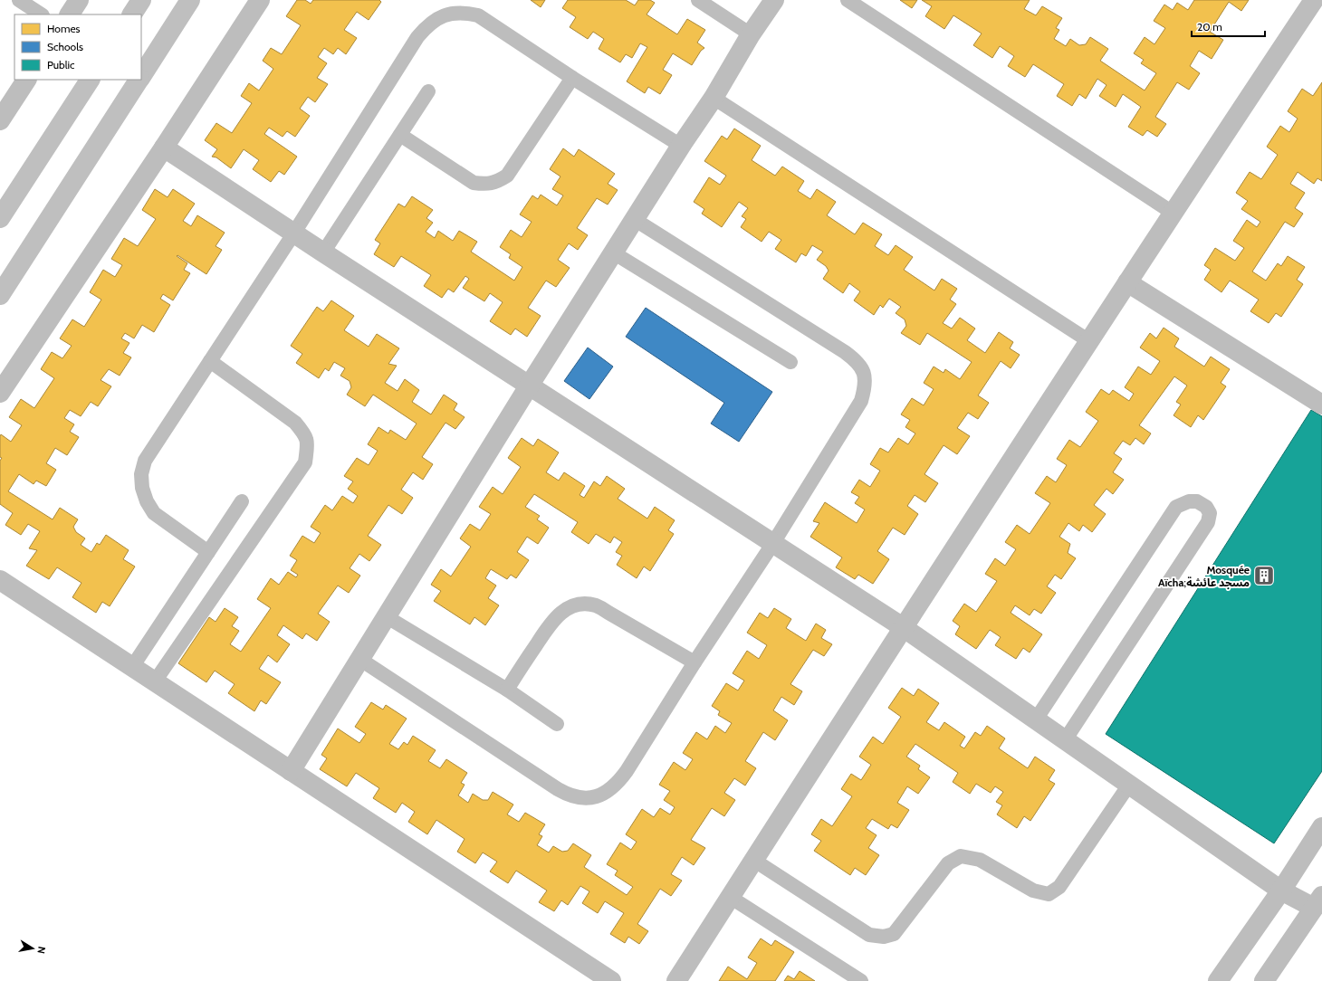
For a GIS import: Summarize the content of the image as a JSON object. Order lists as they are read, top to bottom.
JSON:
{
  "places": {
    "building": ["Mosquée Aïcha;مسجد عائشة"]
  },
  "legend": ["Homes", "Schools", "Public"],
  "scale_bar": "20 m",
  "north": "right"
}
